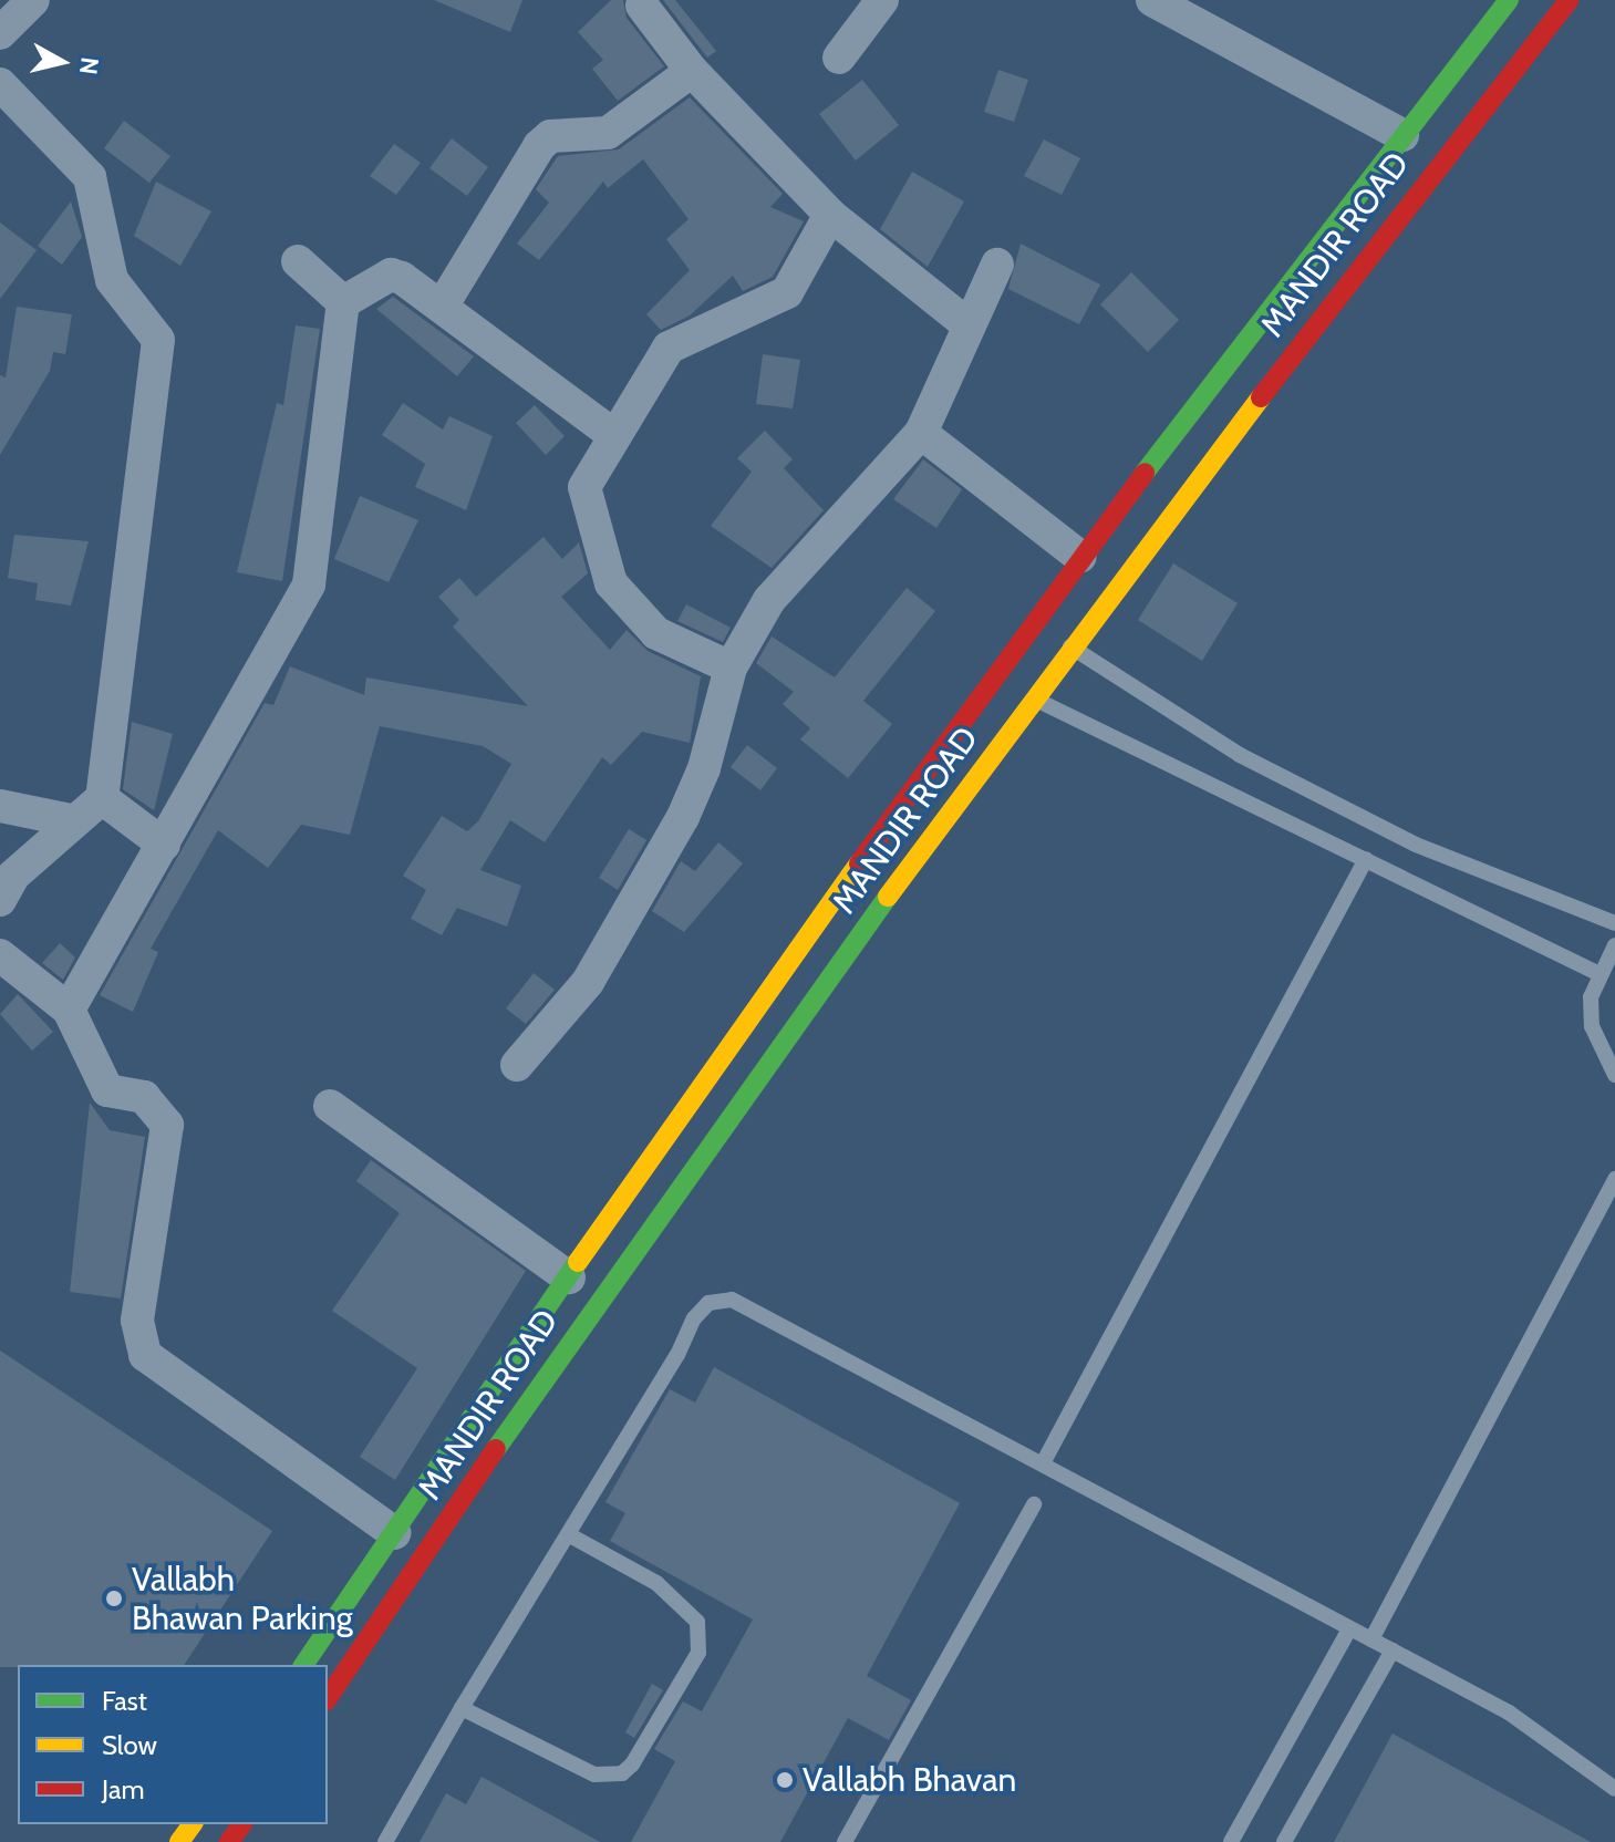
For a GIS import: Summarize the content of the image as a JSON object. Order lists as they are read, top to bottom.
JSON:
{
  "streets": {
    "street": ["MANDIR ROAD"]
  },
  "places": ["Vallabh Bhawan Parking", "Vallabh Bhavan"],
  "legend": ["Fast", "Slow", "Jam"],
  "north": "right"
}
